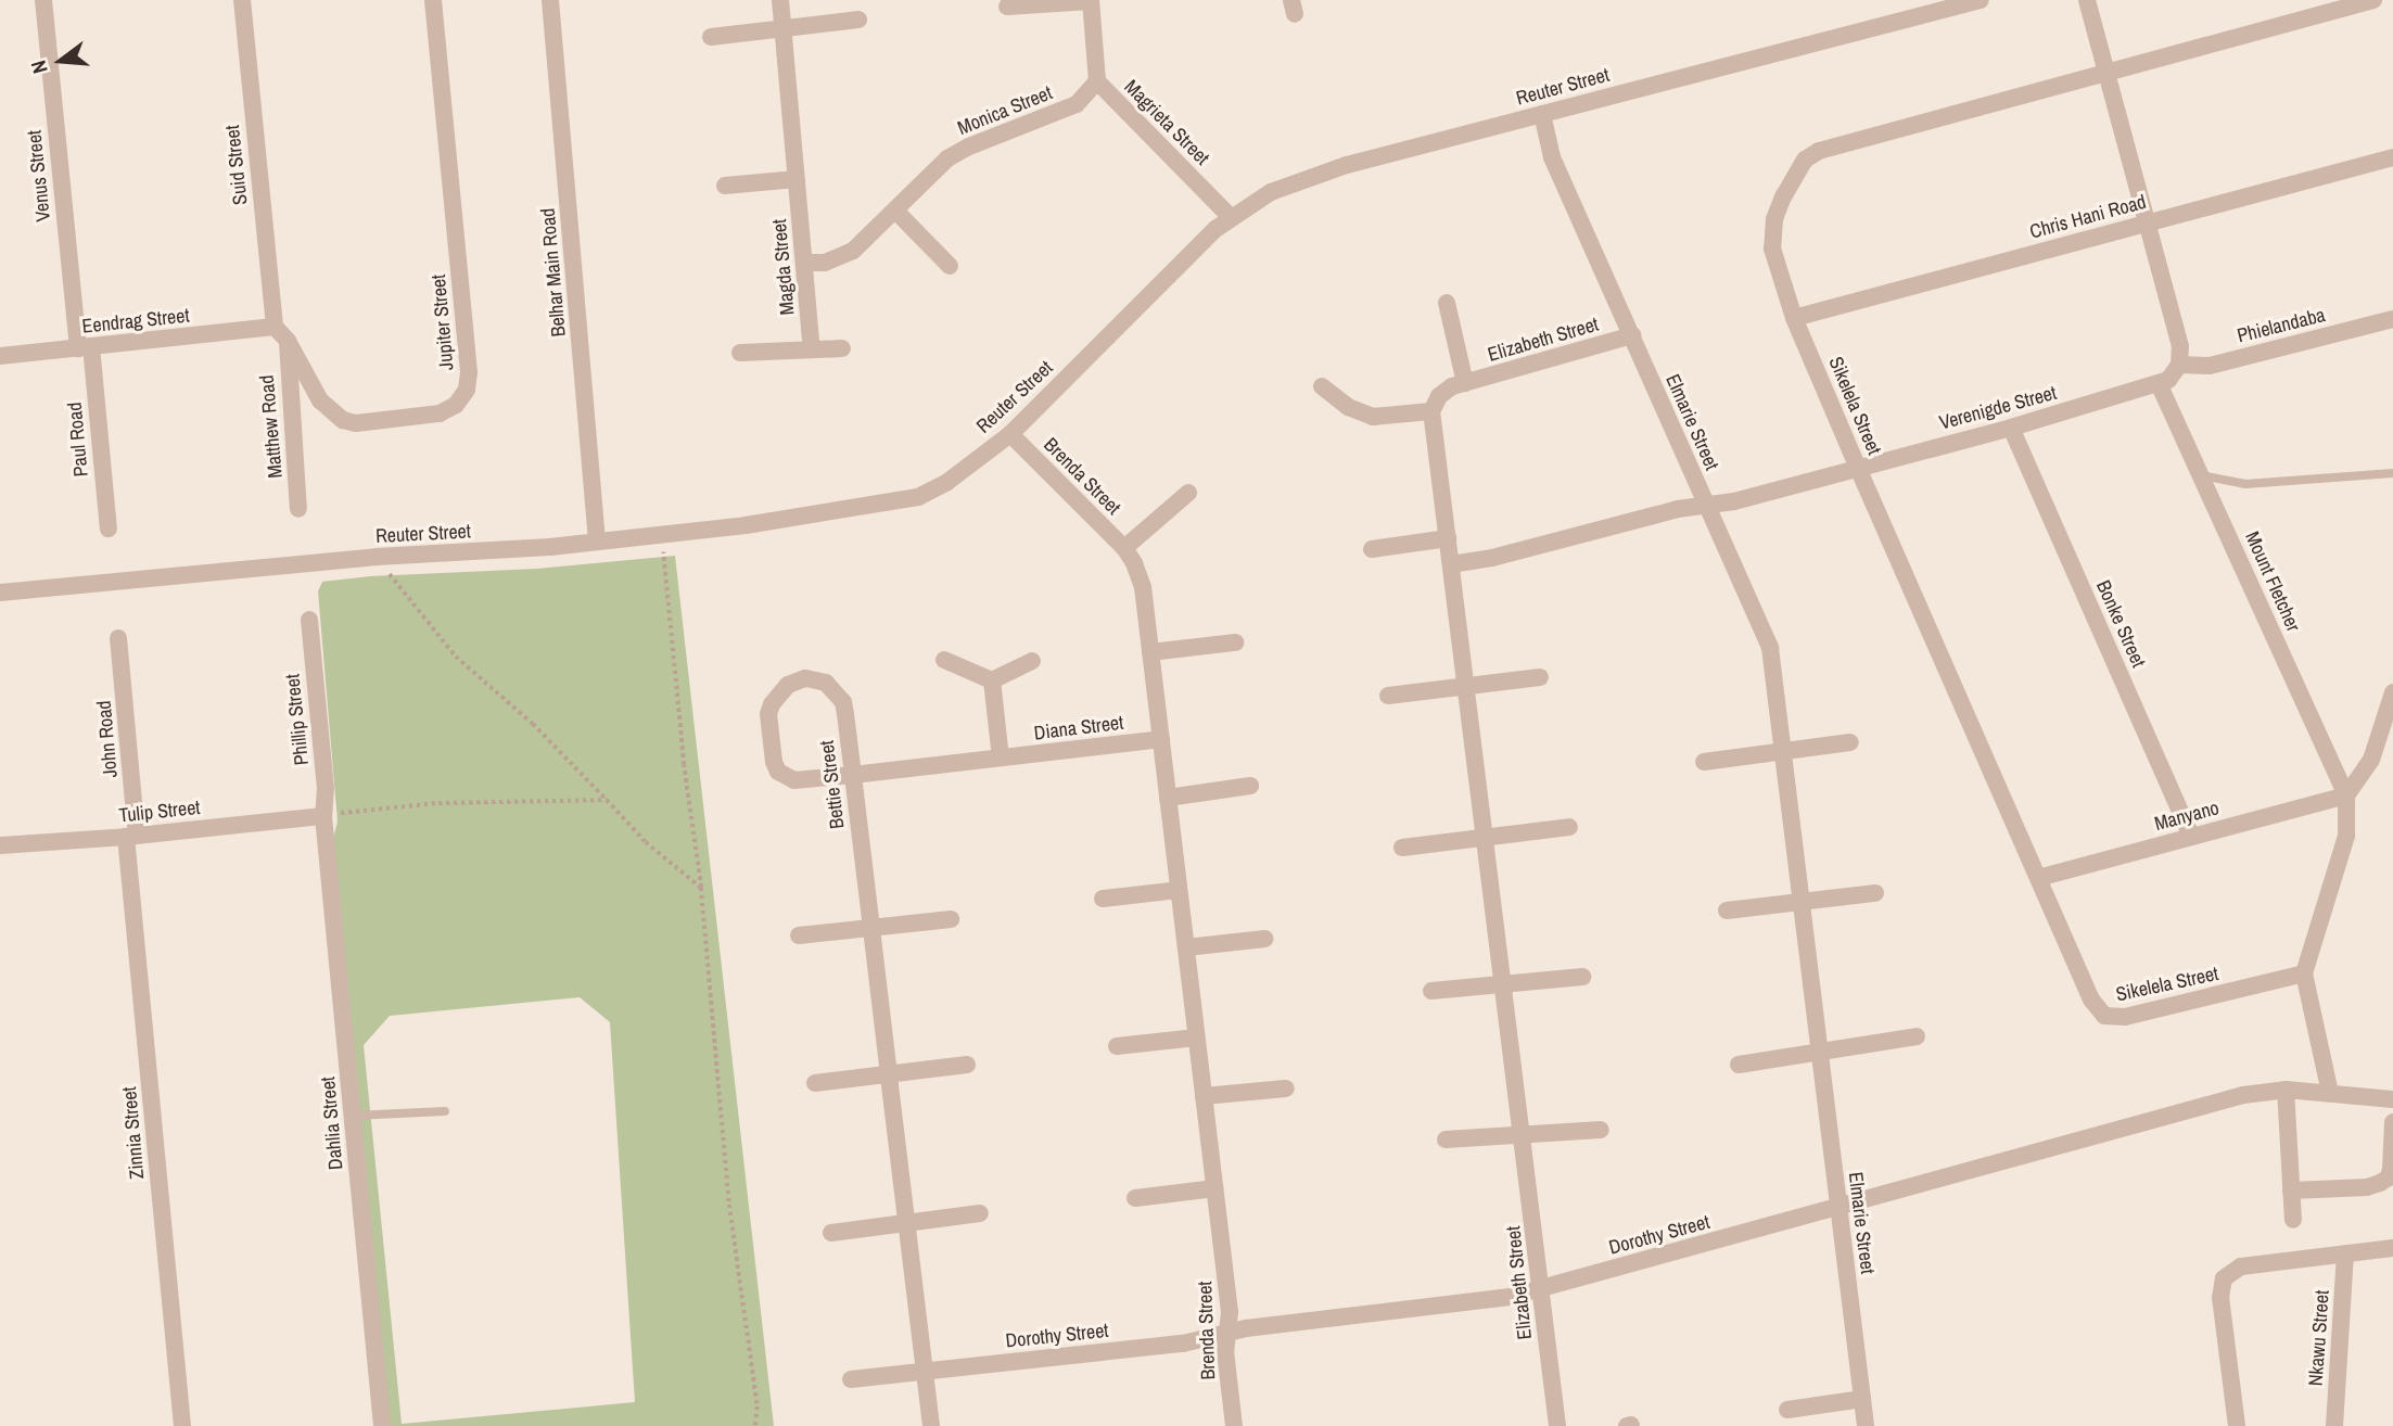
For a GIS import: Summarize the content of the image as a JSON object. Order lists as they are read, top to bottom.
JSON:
{
  "streets": {
    "street": [
      "Reuter Street",
      "Monica Street",
      "Magrieta Street",
      "Suid Street",
      "Venus Street",
      "Chris Hani Road",
      "Magda Street",
      "Belhar Main Road",
      "Eendrag Street",
      "Jupiter Street",
      "Phielandaba",
      "Elizabeth Street",
      "Sikelela Street",
      "Verenigde Street",
      "Elmarie Street",
      "Matthew Road",
      "Paul Road",
      "Brenda Street",
      "Mount Fletcher",
      "Bonke Street",
      "Phillip Street",
      "Diana Street",
      "John Road",
      "Bettie Street",
      "Tulip Street",
      "Manyano",
      "Dahlia Street",
      "Zinnia Street",
      "Dorothy Street",
      "Nkawu Street"
    ]
  },
  "crossings": [
    ["Reuter Street", "Magrieta Street"],
    ["Reuter Street", "Belhar Main Road"],
    ["Reuter Street", "Elmarie Street"],
    ["Reuter Street", "Brenda Street"],
    ["Monica Street", "Magrieta Street"],
    ["Monica Street", "Magda Street"],
    ["Suid Street", "Eendrag Street"],
    ["Suid Street", "Jupiter Street"],
    ["Venus Street", "Eendrag Street"],
    ["Venus Street", "Paul Road"],
    ["Chris Hani Road", "Sikelela Street"],
    ["Eendrag Street", "Jupiter Street"],
    ["Eendrag Street", "Paul Road"],
    ["Jupiter Street", "Matthew Road"],
    ["Elizabeth Street", "Verenigde Street"],
    ["Elizabeth Street", "Elmarie Street"],
    ["Elizabeth Street", "Dorothy Street"],
    ["Sikelela Street", "Verenigde Street"],
    ["Sikelela Street", "Manyano"],
    ["Verenigde Street", "Elmarie Street"],
    ["Verenigde Street", "Mount Fletcher"],
    ["Verenigde Street", "Bonke Street"],
    ["Elmarie Street", "Dorothy Street"],
    ["Brenda Street", "Diana Street"],
    ["Brenda Street", "Dorothy Street"],
    ["Mount Fletcher", "Manyano"],
    ["Bonke Street", "Manyano"],
    ["Phillip Street", "Tulip Street"],
    ["Phillip Street", "Dahlia Street"],
    ["Diana Street", "Bettie Street"],
    ["John Road", "Tulip Street"],
    ["John Road", "Zinnia Street"],
    ["Bettie Street", "Dorothy Street"],
    ["Tulip Street", "Dahlia Street"],
    ["Tulip Street", "Zinnia Street"]
  ],
  "north": "left"
}
